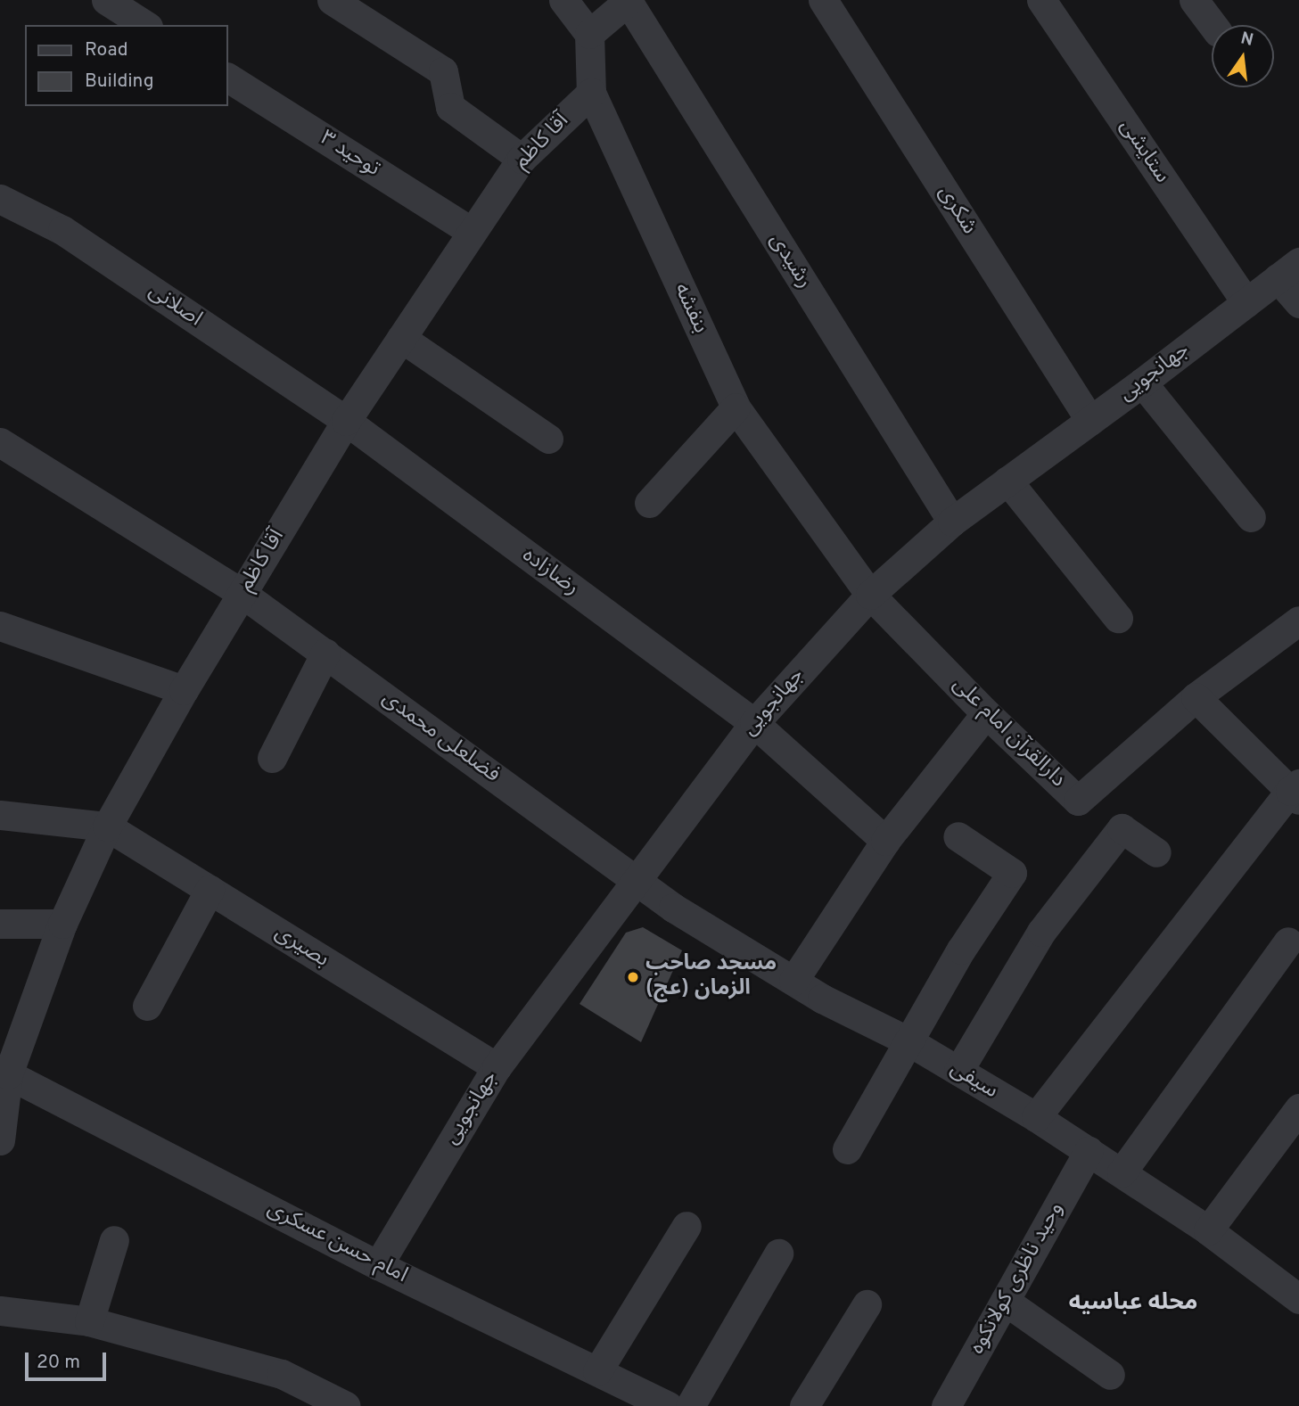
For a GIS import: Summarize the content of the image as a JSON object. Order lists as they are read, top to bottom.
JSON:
{
  "streets": {
    "street": [
      "آقا کاظم",
      "ستایشی",
      "توحید ۳",
      "شکری",
      "رشیدی",
      "اصلانی",
      "بنفشه",
      "جهانجویی",
      "رضازاده",
      "دارالقرآن امام علی",
      "فضلعلی محمدی",
      "بصیری",
      "سیفی",
      "امام حسن عسکری",
      "وحید ناظری کولانکوه"
    ]
  },
  "crossings": [
    ["آقا کاظم", "توحید ۳"],
    ["آقا کاظم", "اصلانی"],
    ["آقا کاظم", "بنفشه"],
    ["آقا کاظم", "رضازاده"],
    ["آقا کاظم", "فضلعلی محمدی"],
    ["آقا کاظم", "بصیری"],
    ["آقا کاظم", "امام حسن عسکری"],
    ["ستایشی", "جهانجویی"],
    ["شکری", "جهانجویی"],
    ["رشیدی", "جهانجویی"],
    ["اصلانی", "رضازاده"],
    ["بنفشه", "جهانجویی"],
    ["بنفشه", "دارالقرآن امام علی"],
    ["جهانجویی", "رضازاده"],
    ["جهانجویی", "دارالقرآن امام علی"],
    ["جهانجویی", "فضلعلی محمدی"],
    ["جهانجویی", "بصیری"],
    ["جهانجویی", "سیفی"],
    ["جهانجویی", "امام حسن عسکری"],
    ["فضلعلی محمدی", "سیفی"],
    ["سیفی", "وحید ناظری کولانکوه"]
  ],
  "districts": ["محله عباسیه"],
  "places": ["مسجد صاحب الزمان (عج)"],
  "legend": ["Road", "Building"],
  "scale_bar": "20 m",
  "north": "top"
}
